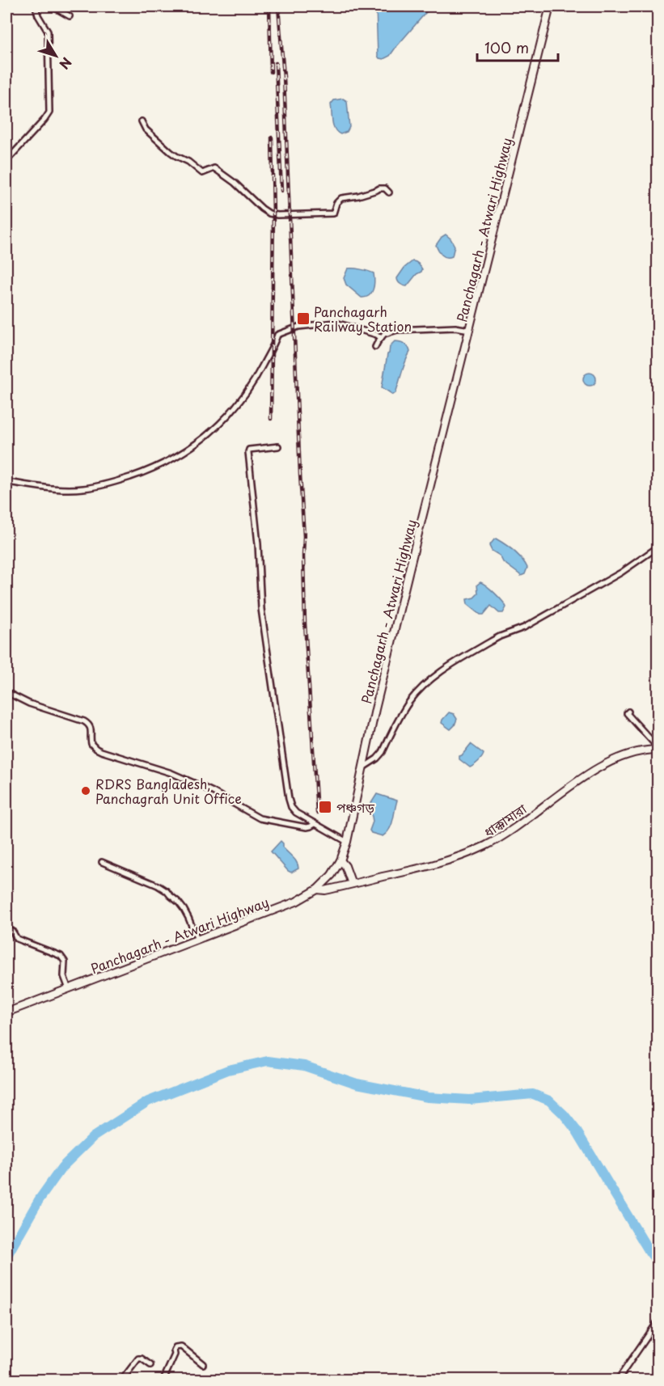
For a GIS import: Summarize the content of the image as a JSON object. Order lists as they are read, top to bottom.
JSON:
{
  "streets": {
    "main road": ["Panchagarh - Atwari Highway", "ধাক্কামারা"]
  },
  "crossings": [
    ["Panchagarh - Atwari Highway", "ধাক্কামারা"]
  ],
  "places": {
    "transit": ["Panchagarh Railway Station", "পঞ্চগড়"],
    "other": ["RDRS Bangladesh, Panchagrah Unit Office"]
  },
  "scale_bar": "100 m",
  "north": "bottom right"
}
